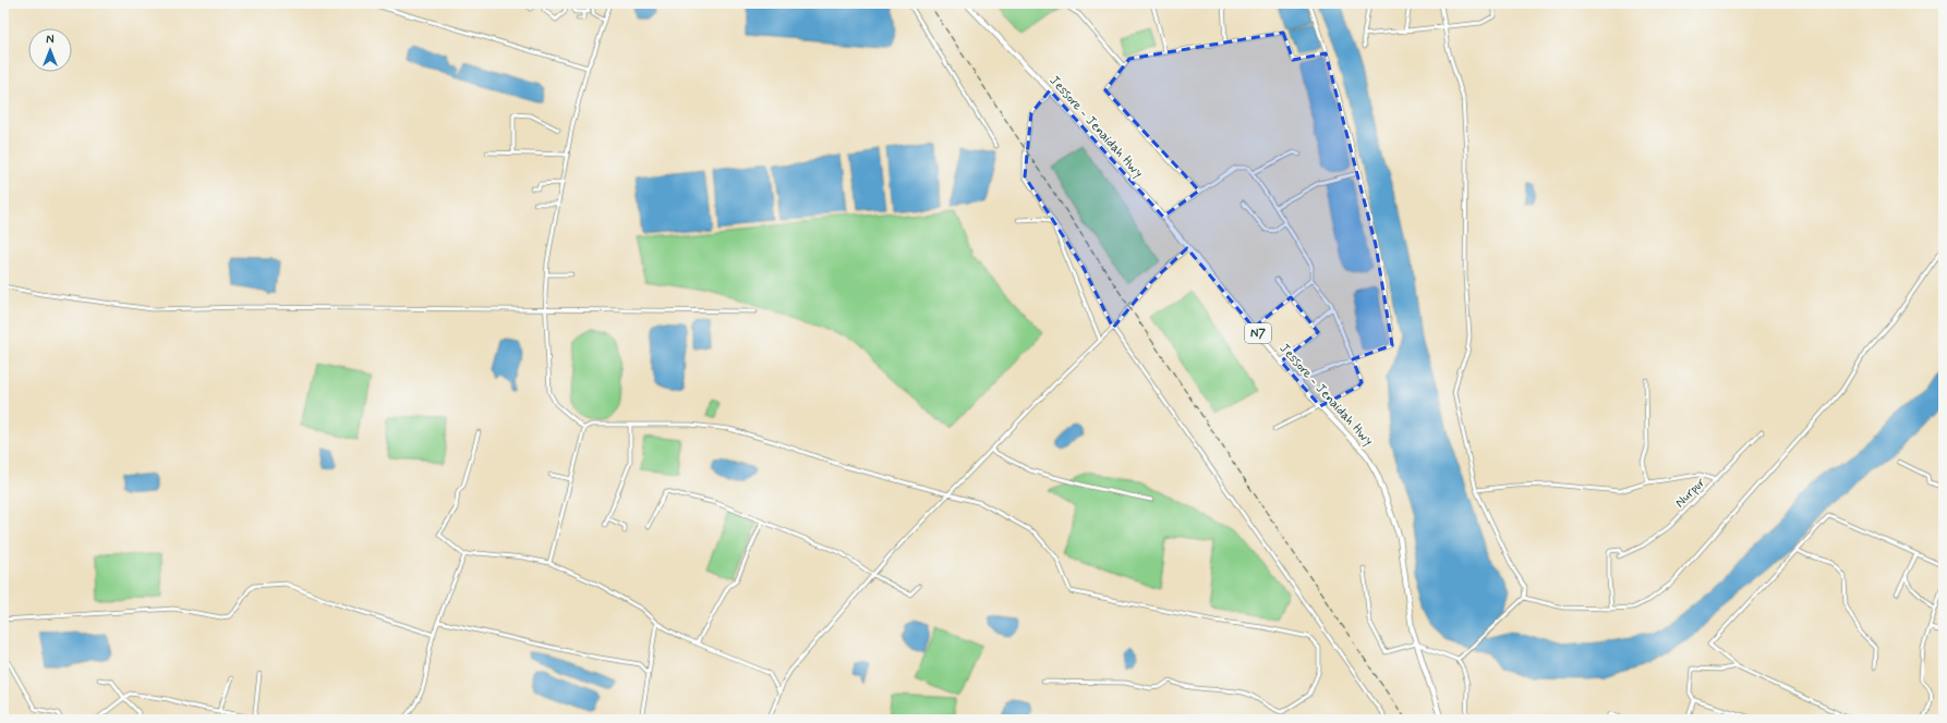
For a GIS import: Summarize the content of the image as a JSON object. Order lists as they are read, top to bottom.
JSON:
{
  "streets": {
    "highway": ["Jessore - Jenaidah Hwy", "N7"],
    "street": ["Nurpur"]
  },
  "north": "top"
}
